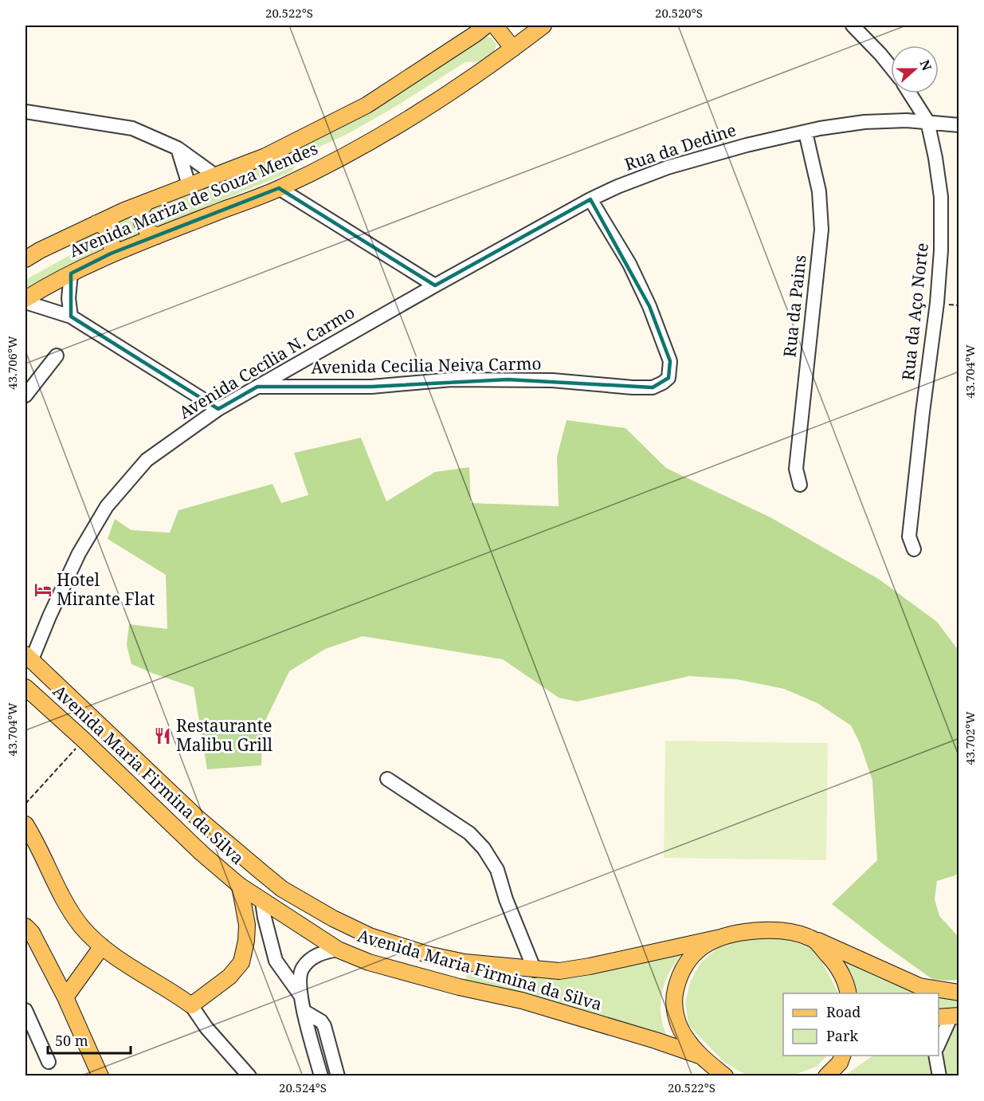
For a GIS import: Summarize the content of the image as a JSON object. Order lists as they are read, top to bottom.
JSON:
{
  "streets": {
    "main road": ["Avenida Mariza de Souza Mendes", "Avenida Maria Firmina da Silva"],
    "street": [
      "Rua da Dedine",
      "Rua da Pains",
      "Rua da Aço Norte",
      "Avenida Cecília N. Carmo",
      "Avenida Cecilia Neiva Carmo"
    ]
  },
  "crossings": [
    ["Rua da Dedine", "Rua da Pains"],
    ["Rua da Dedine", "Rua da Aço Norte"],
    ["Rua da Dedine", "Avenida Cecília N. Carmo"],
    ["Rua da Dedine", "Avenida Cecilia Neiva Carmo"],
    ["Avenida Cecília N. Carmo", "Avenida Cecilia Neiva Carmo"],
    ["Avenida Cecília N. Carmo", "Avenida Maria Firmina da Silva"]
  ],
  "places": {
    "hotel": ["Hotel Mirante Flat"],
    "restaurant": ["Restaurante Malibu Grill"]
  },
  "legend": ["Road", "Park"],
  "scale_bar": "50 m",
  "north": "right",
  "coordinates": [
    "20.522°S",
    "20.520°S",
    "43.706°W",
    "43.704°W",
    "43.702°W",
    "20.524°S"
  ]
}
